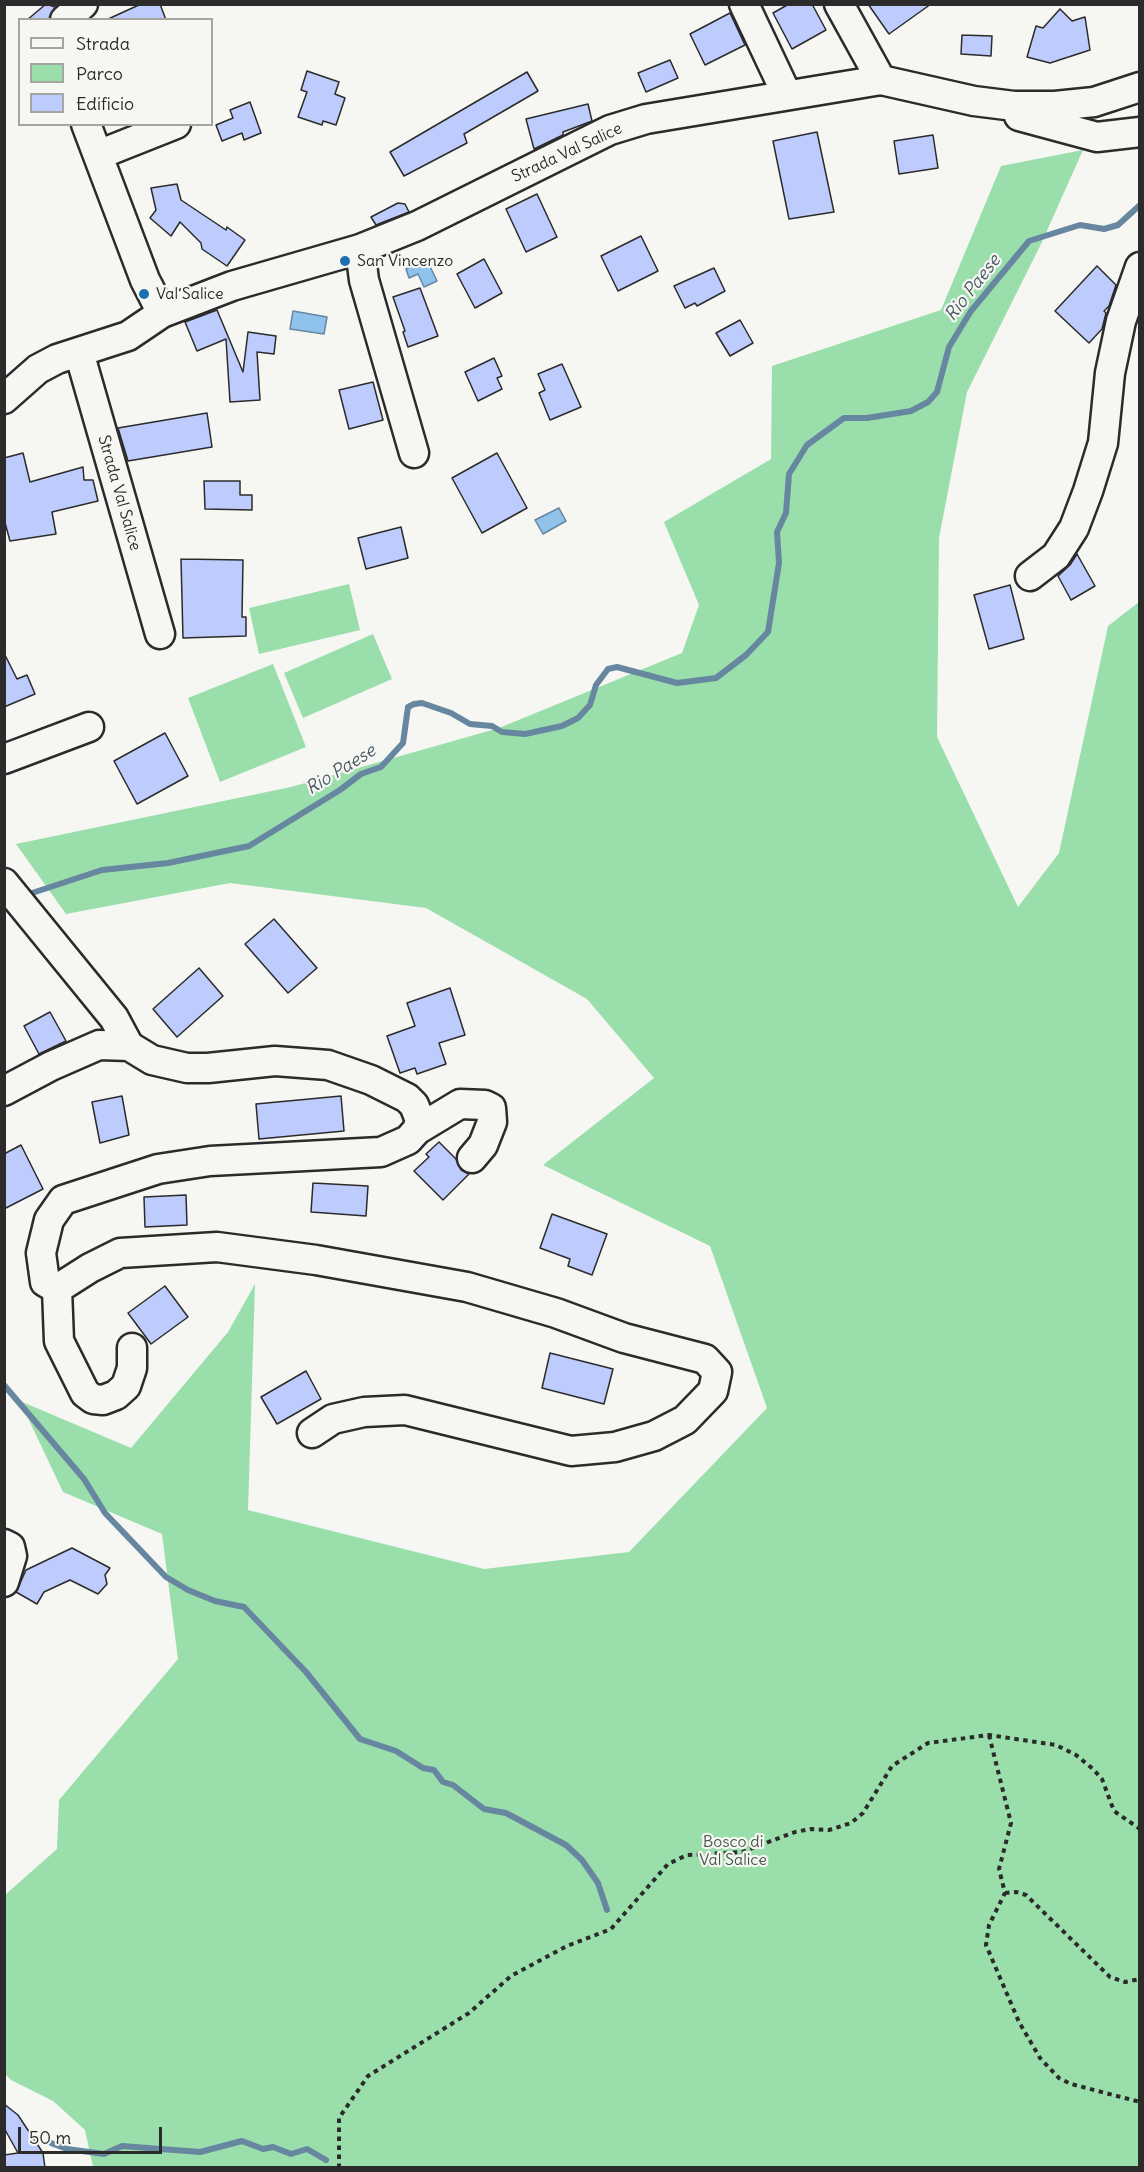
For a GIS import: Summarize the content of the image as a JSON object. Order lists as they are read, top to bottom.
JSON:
{
  "streets": {
    "street": ["Strada Val Salice"]
  },
  "water": ["Rio Paese"],
  "parks": ["Bosco di Val Salice"],
  "places": ["San Vincenzo", "Val Salice"],
  "legend": ["Strada", "Parco", "Edificio"],
  "scale_bar": "50 m"
}
